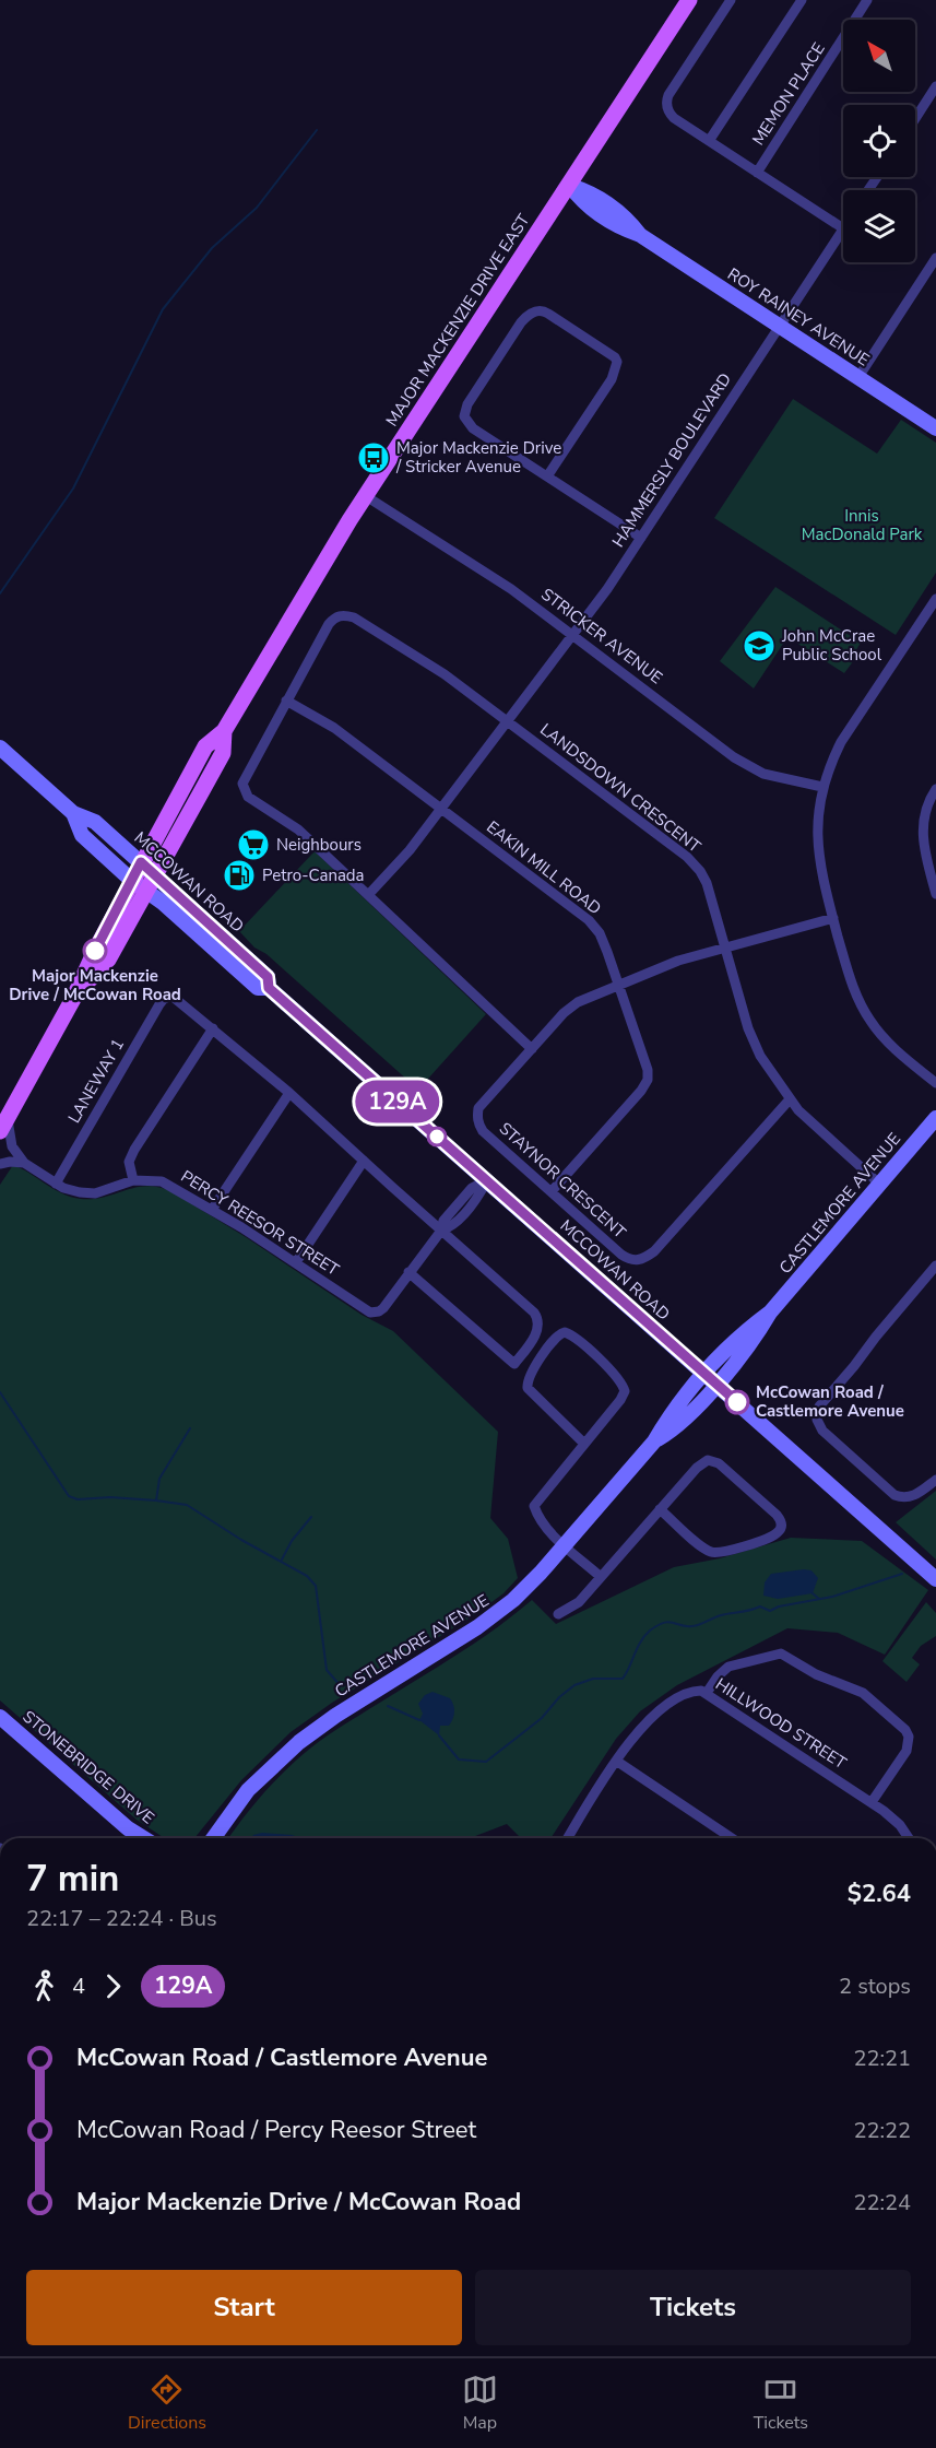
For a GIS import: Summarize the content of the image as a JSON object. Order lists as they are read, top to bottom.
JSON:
{
  "streets": {
    "main road": ["MAJOR MACKENZIE DRIVE EAST"],
    "street": [
      "MEMON PLACE",
      "ROY RAINEY AVENUE",
      "HAMMERSLY BOULEVARD",
      "STRICKER AVENUE",
      "LANDSDOWN CRESCENT",
      "EAKIN MILL ROAD",
      "MCCOWAN ROAD",
      "LANEWAY 1",
      "STAYNOR CRESCENT",
      "CASTLEMORE AVENUE",
      "PERCY REESOR STREET",
      "HILLWOOD STREET",
      "STONEBRIDGE DRIVE"
    ]
  },
  "crossings": [
    ["MEMON PLACE", "HAMMERSLY BOULEVARD"],
    ["ROY RAINEY AVENUE", "MAJOR MACKENZIE DRIVE EAST"],
    ["ROY RAINEY AVENUE", "HAMMERSLY BOULEVARD"],
    ["MAJOR MACKENZIE DRIVE EAST", "STRICKER AVENUE"],
    ["MAJOR MACKENZIE DRIVE EAST", "MCCOWAN ROAD"],
    ["HAMMERSLY BOULEVARD", "STRICKER AVENUE"],
    ["HAMMERSLY BOULEVARD", "LANDSDOWN CRESCENT"],
    ["LANDSDOWN CRESCENT", "EAKIN MILL ROAD"],
    ["LANDSDOWN CRESCENT", "STAYNOR CRESCENT"],
    ["LANDSDOWN CRESCENT", "CASTLEMORE AVENUE"],
    ["EAKIN MILL ROAD", "STAYNOR CRESCENT"],
    ["MCCOWAN ROAD", "CASTLEMORE AVENUE"],
    ["MCCOWAN ROAD", "PERCY REESOR STREET"],
    ["LANEWAY 1", "PERCY REESOR STREET"]
  ],
  "parks": ["Innis MacDonald Park"],
  "places": {
    "bus stop": ["Major Mackenzie Drive / Stricker Avenue"],
    "school or university": ["John McCrae Public School"],
    "supermarket": ["Neighbours"],
    "fuel station": ["Petro-Canada"],
    "other": ["Major Mackenzie Drive / McCowan Road", "McCowan Road / Castlemore Avenue"]
  },
  "lines": ["bus line 129A"],
  "north": "top left",
  "page": {
    "on_map": "129A",
    "heading": ["7 min", "22:17 – 22:24 · Bus", "$2.64"],
    "legs": ["4", "129A", "2 stops"],
    "list": [
      {
        "name": "McCowan Road / Castlemore Avenue",
        "value": "22:21"
      },
      {
        "name": "McCowan Road / Percy Reesor Street",
        "value": "22:22"
      },
      {
        "name": "Major Mackenzie Drive / McCowan Road",
        "value": "22:24"
      }
    ],
    "buttons": ["Start", "Tickets"],
    "tabs": ["Directions", "Map", "Tickets"]
  }
}
